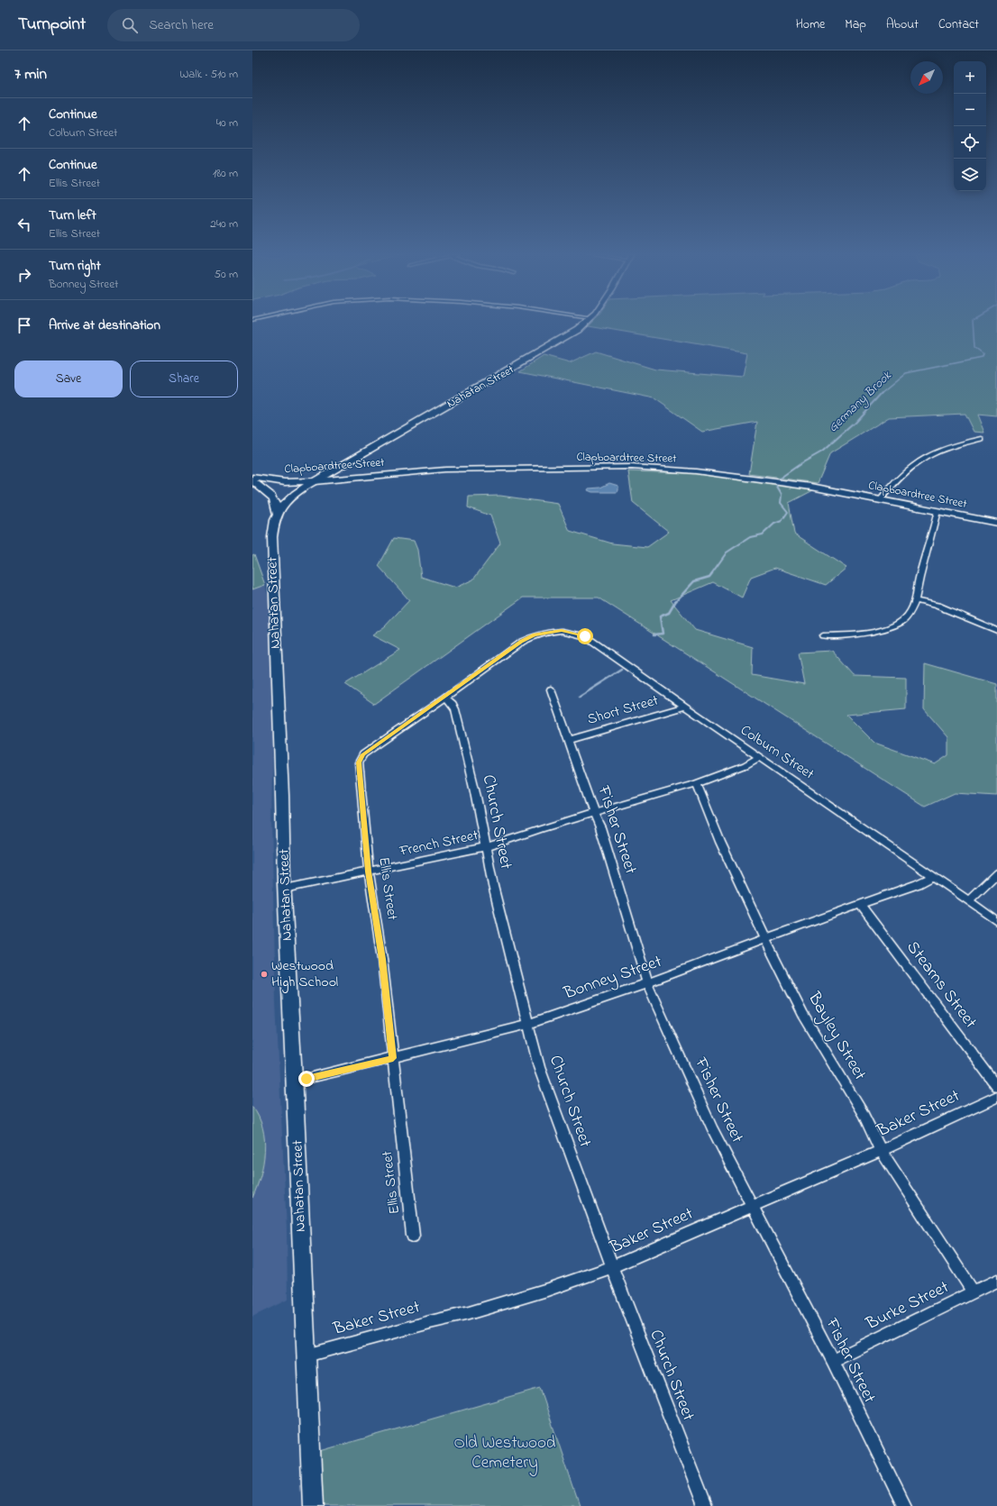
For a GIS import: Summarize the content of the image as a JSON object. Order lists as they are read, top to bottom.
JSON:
{
  "streets": {
    "main road": ["Nahatan Street", "Clapboardtree Street"],
    "street": [
      "Short Street",
      "Colburn Street",
      "Church Street",
      "Fisher Street",
      "French Street",
      "Ellis Street",
      "Bonney Street",
      "Stearns Street",
      "Bayley Street",
      "Baker Street",
      "Burke Street"
    ]
  },
  "crossings": [
    ["Nahatan Street", "Clapboardtree Street"],
    ["Nahatan Street", "French Street"],
    ["Nahatan Street", "Bonney Street"],
    ["Nahatan Street", "Baker Street"],
    ["Short Street", "Colburn Street"],
    ["Short Street", "Fisher Street"],
    ["Colburn Street", "French Street"],
    ["Colburn Street", "Ellis Street"],
    ["Colburn Street", "Bonney Street"],
    ["Church Street", "French Street"],
    ["Church Street", "Ellis Street"],
    ["Church Street", "Bonney Street"],
    ["Church Street", "Baker Street"],
    ["Fisher Street", "French Street"],
    ["Fisher Street", "Bonney Street"],
    ["Fisher Street", "Baker Street"],
    ["Fisher Street", "Burke Street"],
    ["French Street", "Ellis Street"],
    ["French Street", "Bayley Street"],
    ["Ellis Street", "Bonney Street"],
    ["Bonney Street", "Stearns Street"],
    ["Bonney Street", "Bayley Street"],
    ["Bayley Street", "Baker Street"],
    ["Bayley Street", "Burke Street"]
  ],
  "water": ["Germany Brook"],
  "parks": ["Old Westwood Cemetery"],
  "places": ["Westwood High School"],
  "north": "bottom left",
  "page": {
    "header": "Turnpoint",
    "search": "Search here",
    "nav": [
      "Home",
      "Map",
      "About",
      "Contact"
    ],
    "heading": ["7 min", "Walk · 510 m"],
    "map_buttons": ["+", "−"],
    "list": [
      ["Continue", "Colburn Street", "40 m"],
      ["Continue", "Ellis Street", "180 m"],
      ["Turn left", "Ellis Street", "240 m"],
      ["Turn right", "Bonney Street", "50 m"],
      "Arrive at destination"
    ],
    "buttons": ["Save", "Share"]
  }
}
